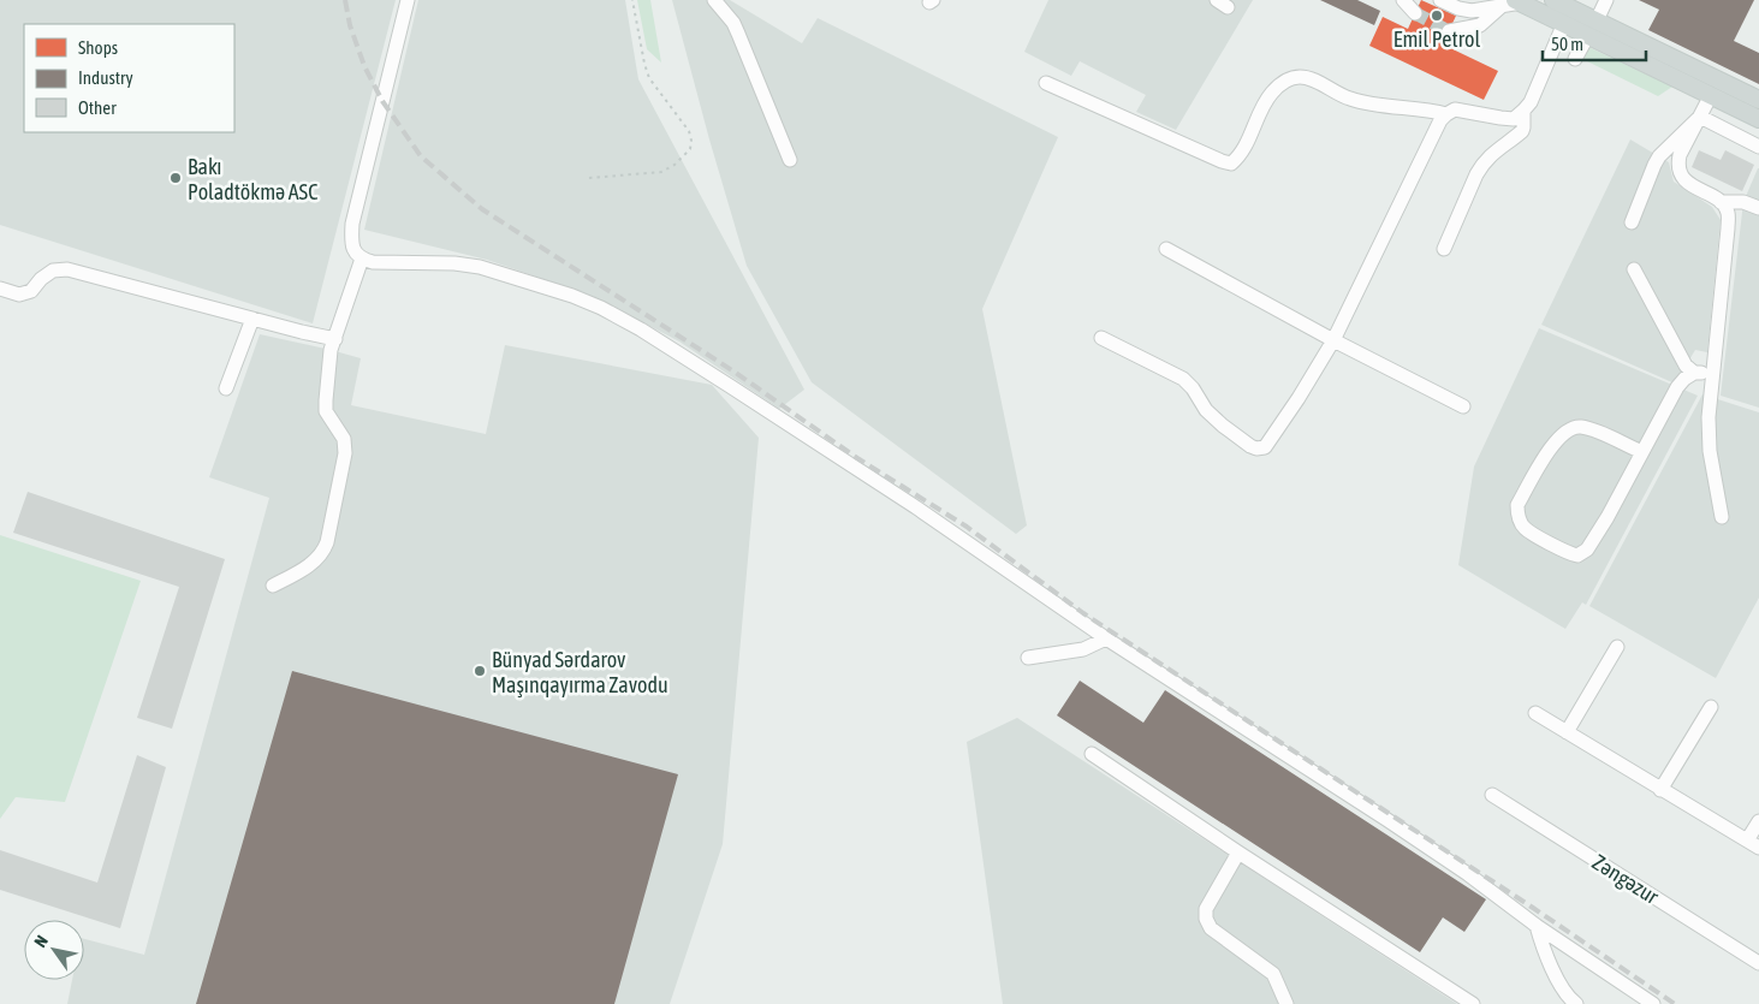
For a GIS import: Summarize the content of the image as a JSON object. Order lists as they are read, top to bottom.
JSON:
{
  "streets": {
    "street": ["Zəngəzur"]
  },
  "places": ["Emil Petrol", "Bakı Poladtökmə ASC", "Bünyad Sərdarov Maşınqayırma Zavodu"],
  "legend": ["Shops", "Industry", "Other"],
  "scale_bar": "50 m",
  "north": "top left"
}
